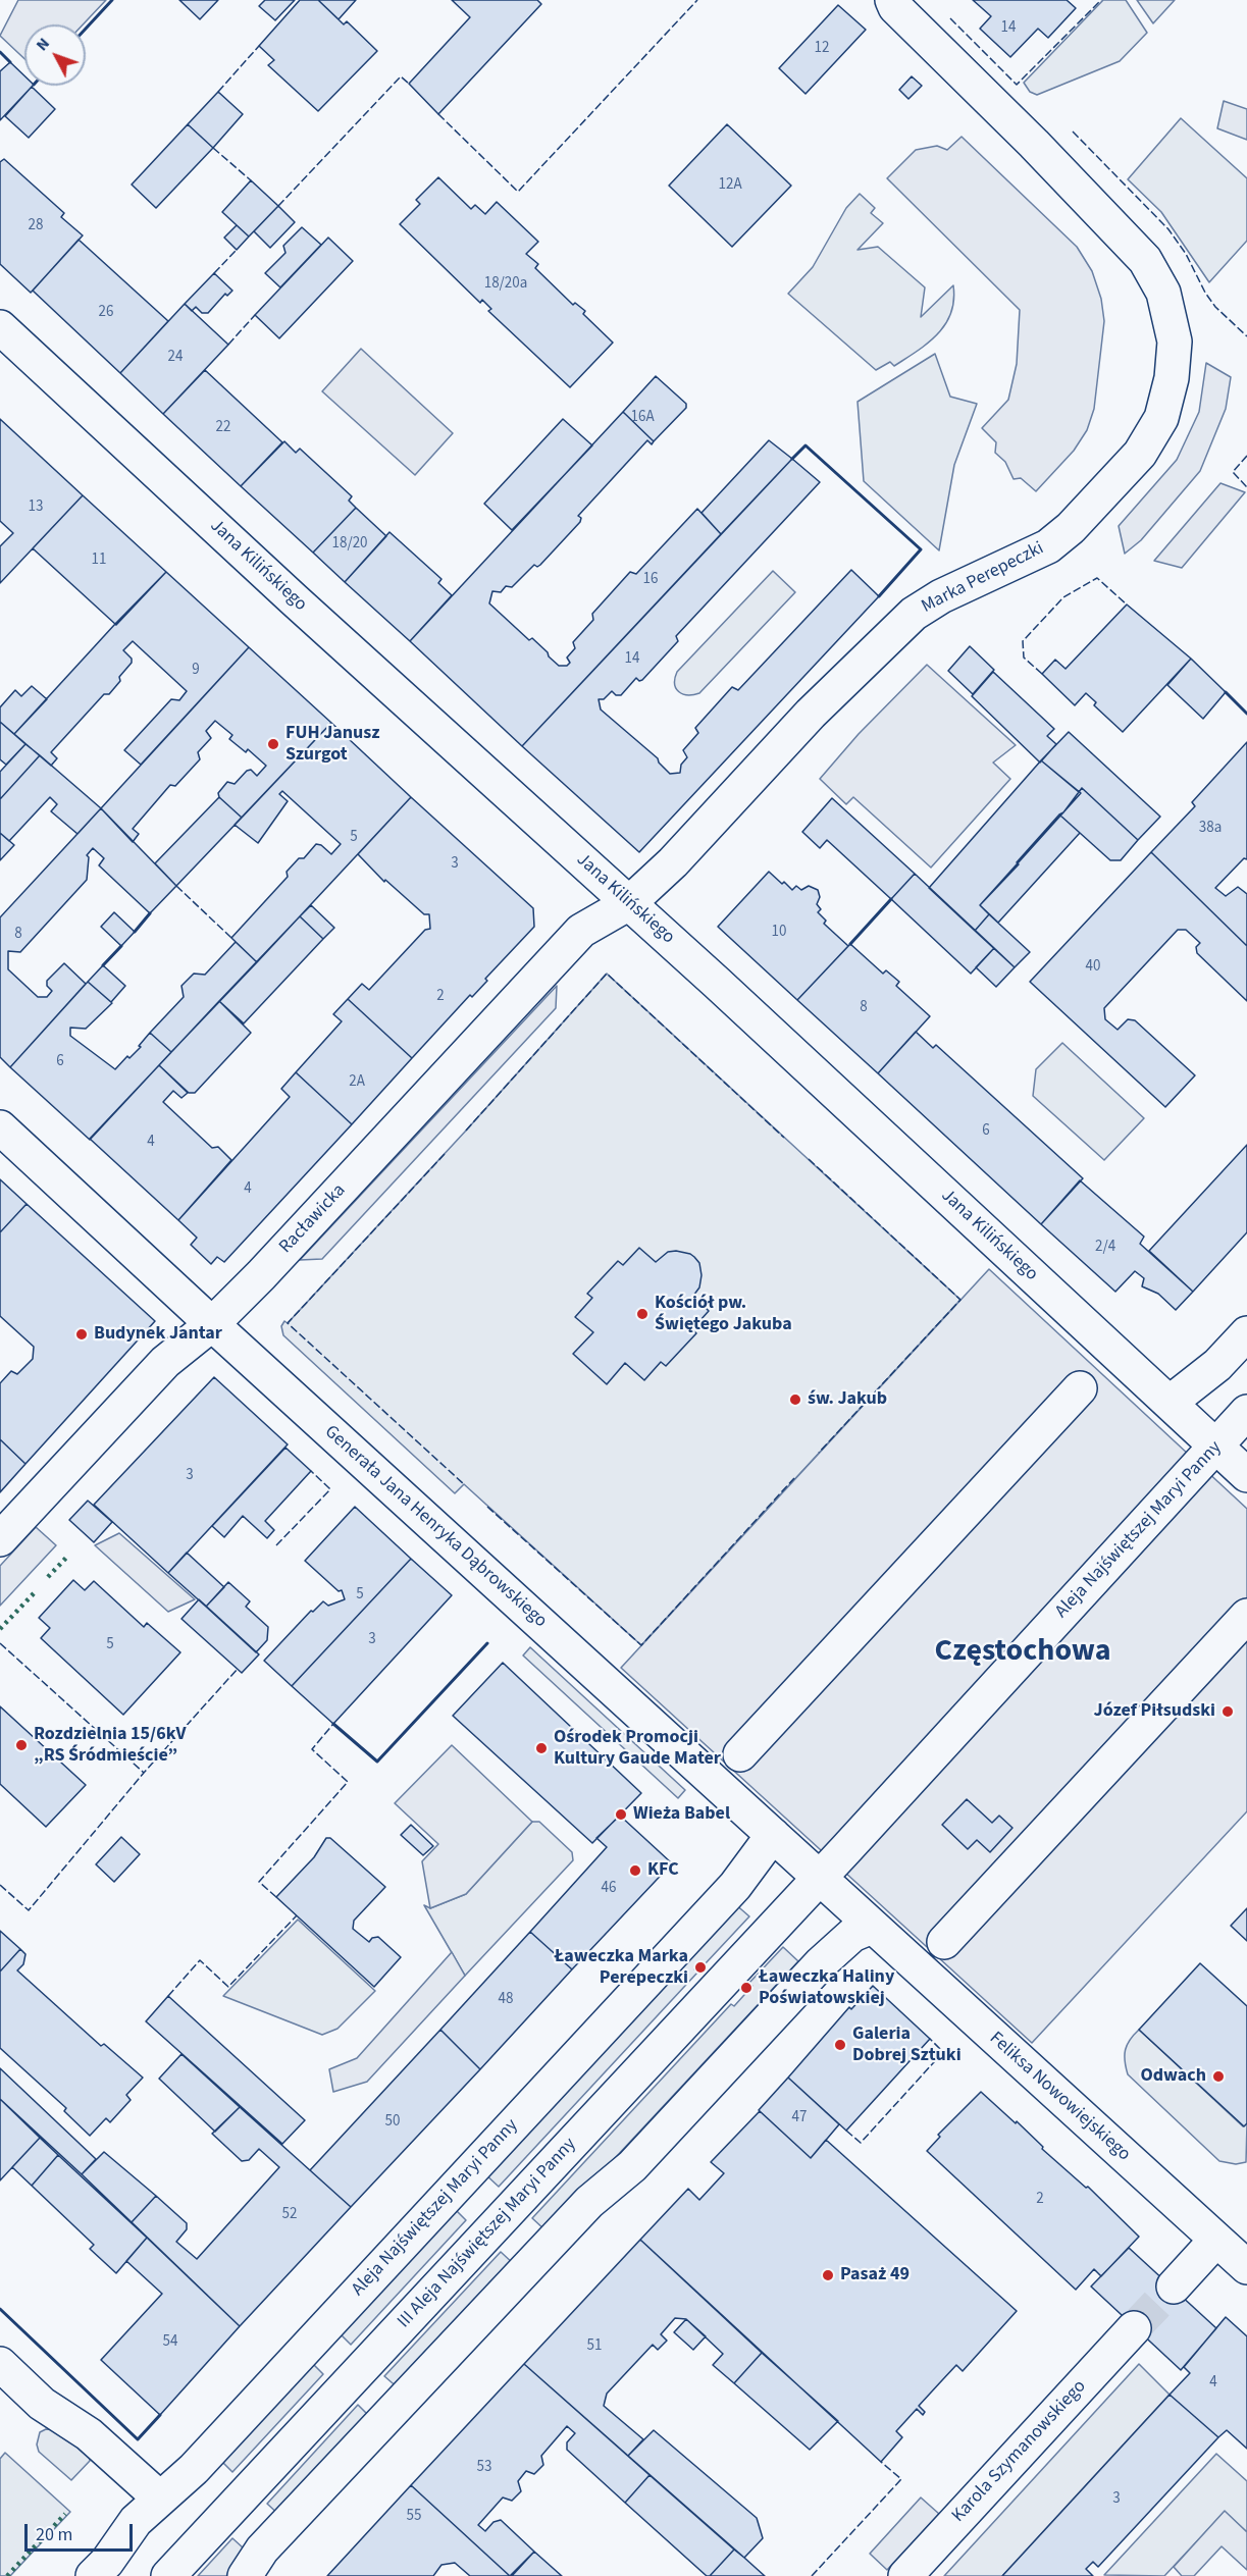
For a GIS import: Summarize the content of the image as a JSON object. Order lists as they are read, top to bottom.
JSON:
{
  "streets": {
    "street": [
      "Jana Kilińskiego",
      "Marka Perepeczki",
      "Racławicka",
      "Generała Jana Henryka Dąbrowskiego",
      "Aleja Najświętszej Maryi Panny",
      "Feliksa Nowowiejskiego",
      "III Aleja Najświętszej Maryi Panny",
      "Karola Szymanowskiego"
    ]
  },
  "crossings": [
    ["Jana Kilińskiego", "Marka Perepeczki"],
    ["Jana Kilińskiego", "Racławicka"],
    ["Jana Kilińskiego", "Aleja Najświętszej Maryi Panny"],
    ["Marka Perepeczki", "Racławicka"],
    ["Racławicka", "Generała Jana Henryka Dąbrowskiego"],
    ["Generała Jana Henryka Dąbrowskiego", "Aleja Najświętszej Maryi Panny"],
    ["Generała Jana Henryka Dąbrowskiego", "Feliksa Nowowiejskiego"],
    ["Generała Jana Henryka Dąbrowskiego", "III Aleja Najświętszej Maryi Panny"],
    ["Aleja Najświętszej Maryi Panny", "III Aleja Najświętszej Maryi Panny"]
  ],
  "districts": ["Częstochowa"],
  "places": [
    "FUH Janusz Szurgot",
    "Kościół pw. Świętego Jakuba",
    "Budynek Jantar",
    "św. Jakub",
    "Józef Piłsudski",
    "Rozdzielnia 15/6kV „RS Śródmieście”",
    "Ośrodek Promocji Kultury Gaude Mater",
    "Wieża Babel",
    "KFC",
    "Ławeczka Marka Perepeczki",
    "Ławeczka Haliny Poświatowskiej",
    "Galeria Dobrej Sztuki",
    "Odwach",
    "Pasaż 49"
  ],
  "house_numbers": [
    "14",
    "12",
    "12A",
    "28",
    "18/20a",
    "26",
    "24",
    "16A",
    "22",
    "13",
    "18/20",
    "11",
    "16",
    "14",
    "9",
    "38a",
    "5",
    "3",
    "10",
    "8",
    "40",
    "2",
    "8",
    "6",
    "2A",
    "6",
    "4",
    "4",
    "2/4",
    "3",
    "5",
    "3",
    "5",
    "46",
    "48",
    "47",
    "50",
    "2",
    "52",
    "54",
    "51",
    "4",
    "53",
    "3",
    "55"
  ],
  "scale_bar": "20 m",
  "north": "top left"
}
